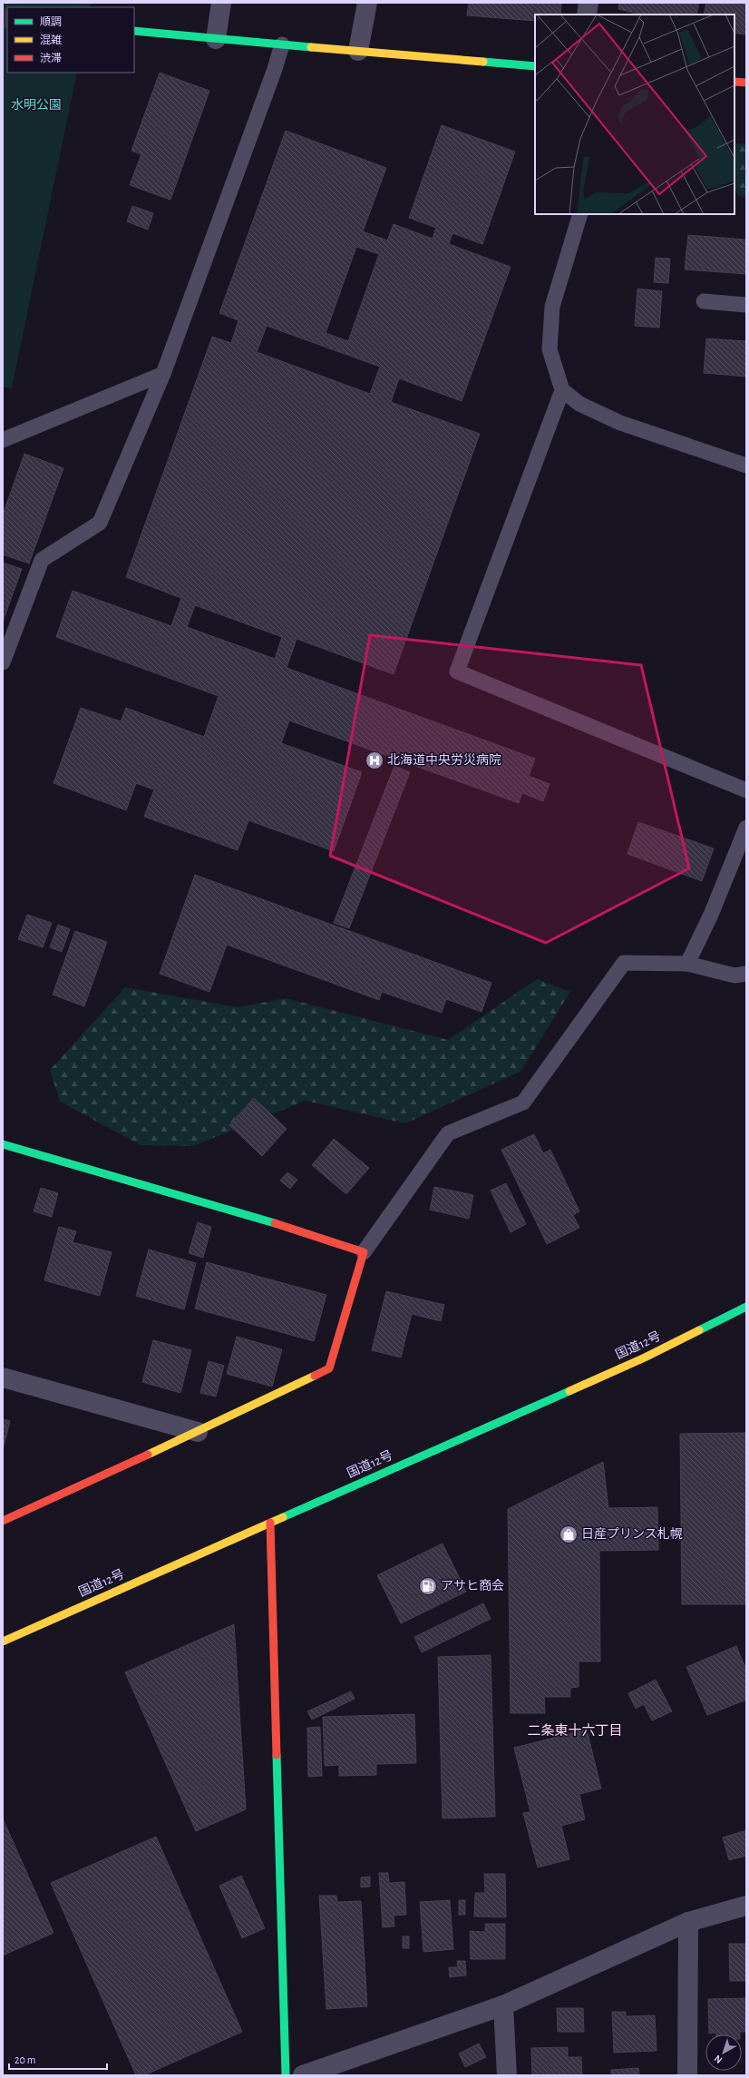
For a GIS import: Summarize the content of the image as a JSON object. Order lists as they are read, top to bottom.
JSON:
{
  "streets": {
    "main road": ["国道12号"]
  },
  "districts": ["二条東十六丁目"],
  "parks": ["水明公園"],
  "places": {
    "hospital": ["北海道中央労災病院"],
    "shop": ["日産プリンス札幌"],
    "fuel station": ["アサヒ商会"]
  },
  "legend": ["順調", "混雑", "渋滞"],
  "scale_bar": "20 m",
  "north": "bottom left"
}
